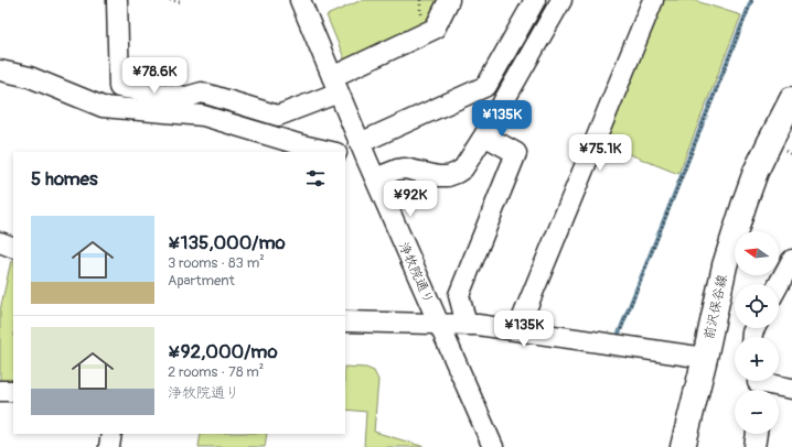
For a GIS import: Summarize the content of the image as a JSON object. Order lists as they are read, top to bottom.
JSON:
{
  "streets": {
    "main road": ["前沢保谷線"],
    "street": ["浄牧院通り"]
  },
  "north": "left",
  "page": {
    "price": [
      "¥78.6K",
      "¥135K",
      "¥75.1K",
      "¥92K",
      "¥135K"
    ],
    "heading": "5 homes",
    "list": [
      {
        "name": "¥135,000/mo",
        "note": "3 rooms · 83 m² · Apartment"
      },
      {
        "name": "¥92,000/mo",
        "note": "2 rooms · 78 m² · 浄牧院通り"
      }
    ],
    "map_buttons": ["+", "−"]
  }
}
